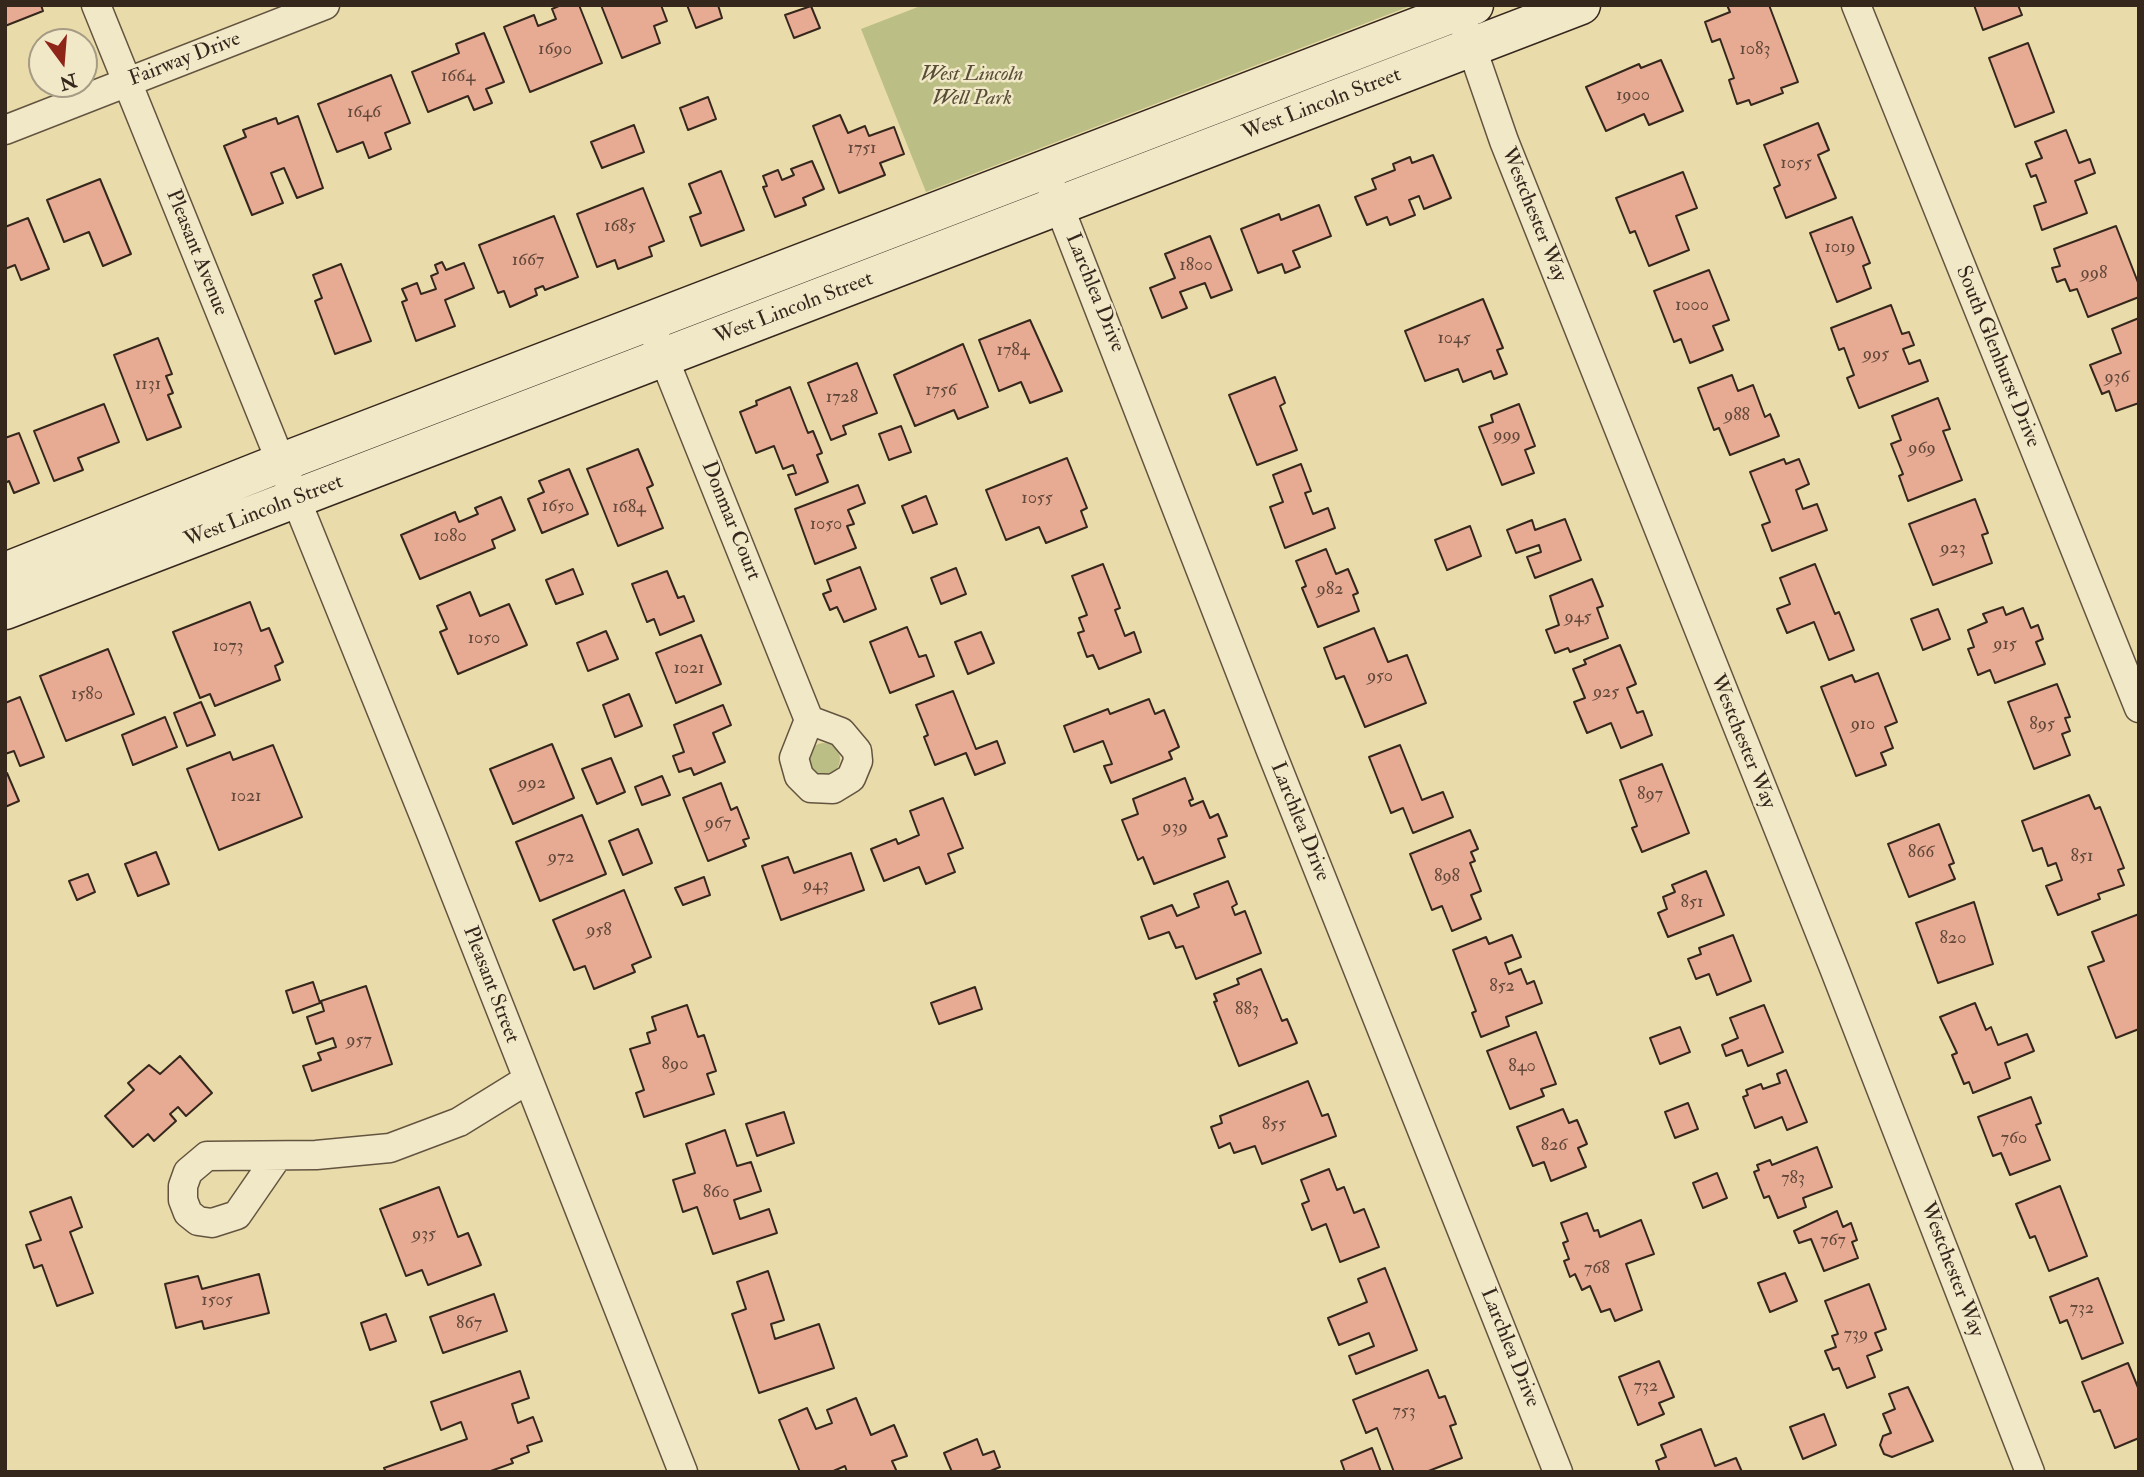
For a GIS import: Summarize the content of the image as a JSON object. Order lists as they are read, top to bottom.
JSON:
{
  "streets": {
    "street": [
      "Fairway Drive",
      "West Lincoln Street",
      "Westchester Way",
      "Pleasant Avenue",
      "Larchlea Drive",
      "South Glenhurst Drive",
      "Donmar Court",
      "Pleasant Street"
    ]
  },
  "crossings": [
    ["Fairway Drive", "Pleasant Avenue"],
    ["West Lincoln Street", "Westchester Way"],
    ["West Lincoln Street", "Pleasant Avenue"],
    ["West Lincoln Street", "Larchlea Drive"],
    ["West Lincoln Street", "Donmar Court"],
    ["West Lincoln Street", "Pleasant Street"],
    ["Pleasant Avenue", "Pleasant Street"]
  ],
  "parks": ["West Lincoln Well Park"],
  "house_numbers": [
    "1690",
    "1083",
    "1664",
    "1900",
    "1646",
    "1751",
    "1055",
    "1685",
    "1019",
    "1667",
    "1800",
    "998",
    "1000",
    "1045",
    "1784",
    "995",
    "936",
    "1131",
    "1756",
    "1728",
    "988",
    "999",
    "969",
    "1055",
    "1650",
    "1684",
    "1050",
    "1080",
    "923",
    "982",
    "945",
    "1050",
    "915",
    "1073",
    "1021",
    "950",
    "925",
    "1580",
    "910",
    "895",
    "992",
    "897",
    "1021",
    "967",
    "939",
    "866",
    "851",
    "972",
    "898",
    "943",
    "851",
    "958",
    "820",
    "852",
    "883",
    "957",
    "890",
    "840",
    "855",
    "760",
    "826",
    "783",
    "860",
    "935",
    "767",
    "768",
    "1505",
    "732",
    "867",
    "739",
    "732",
    "753"
  ],
  "north": "bottom"
}
